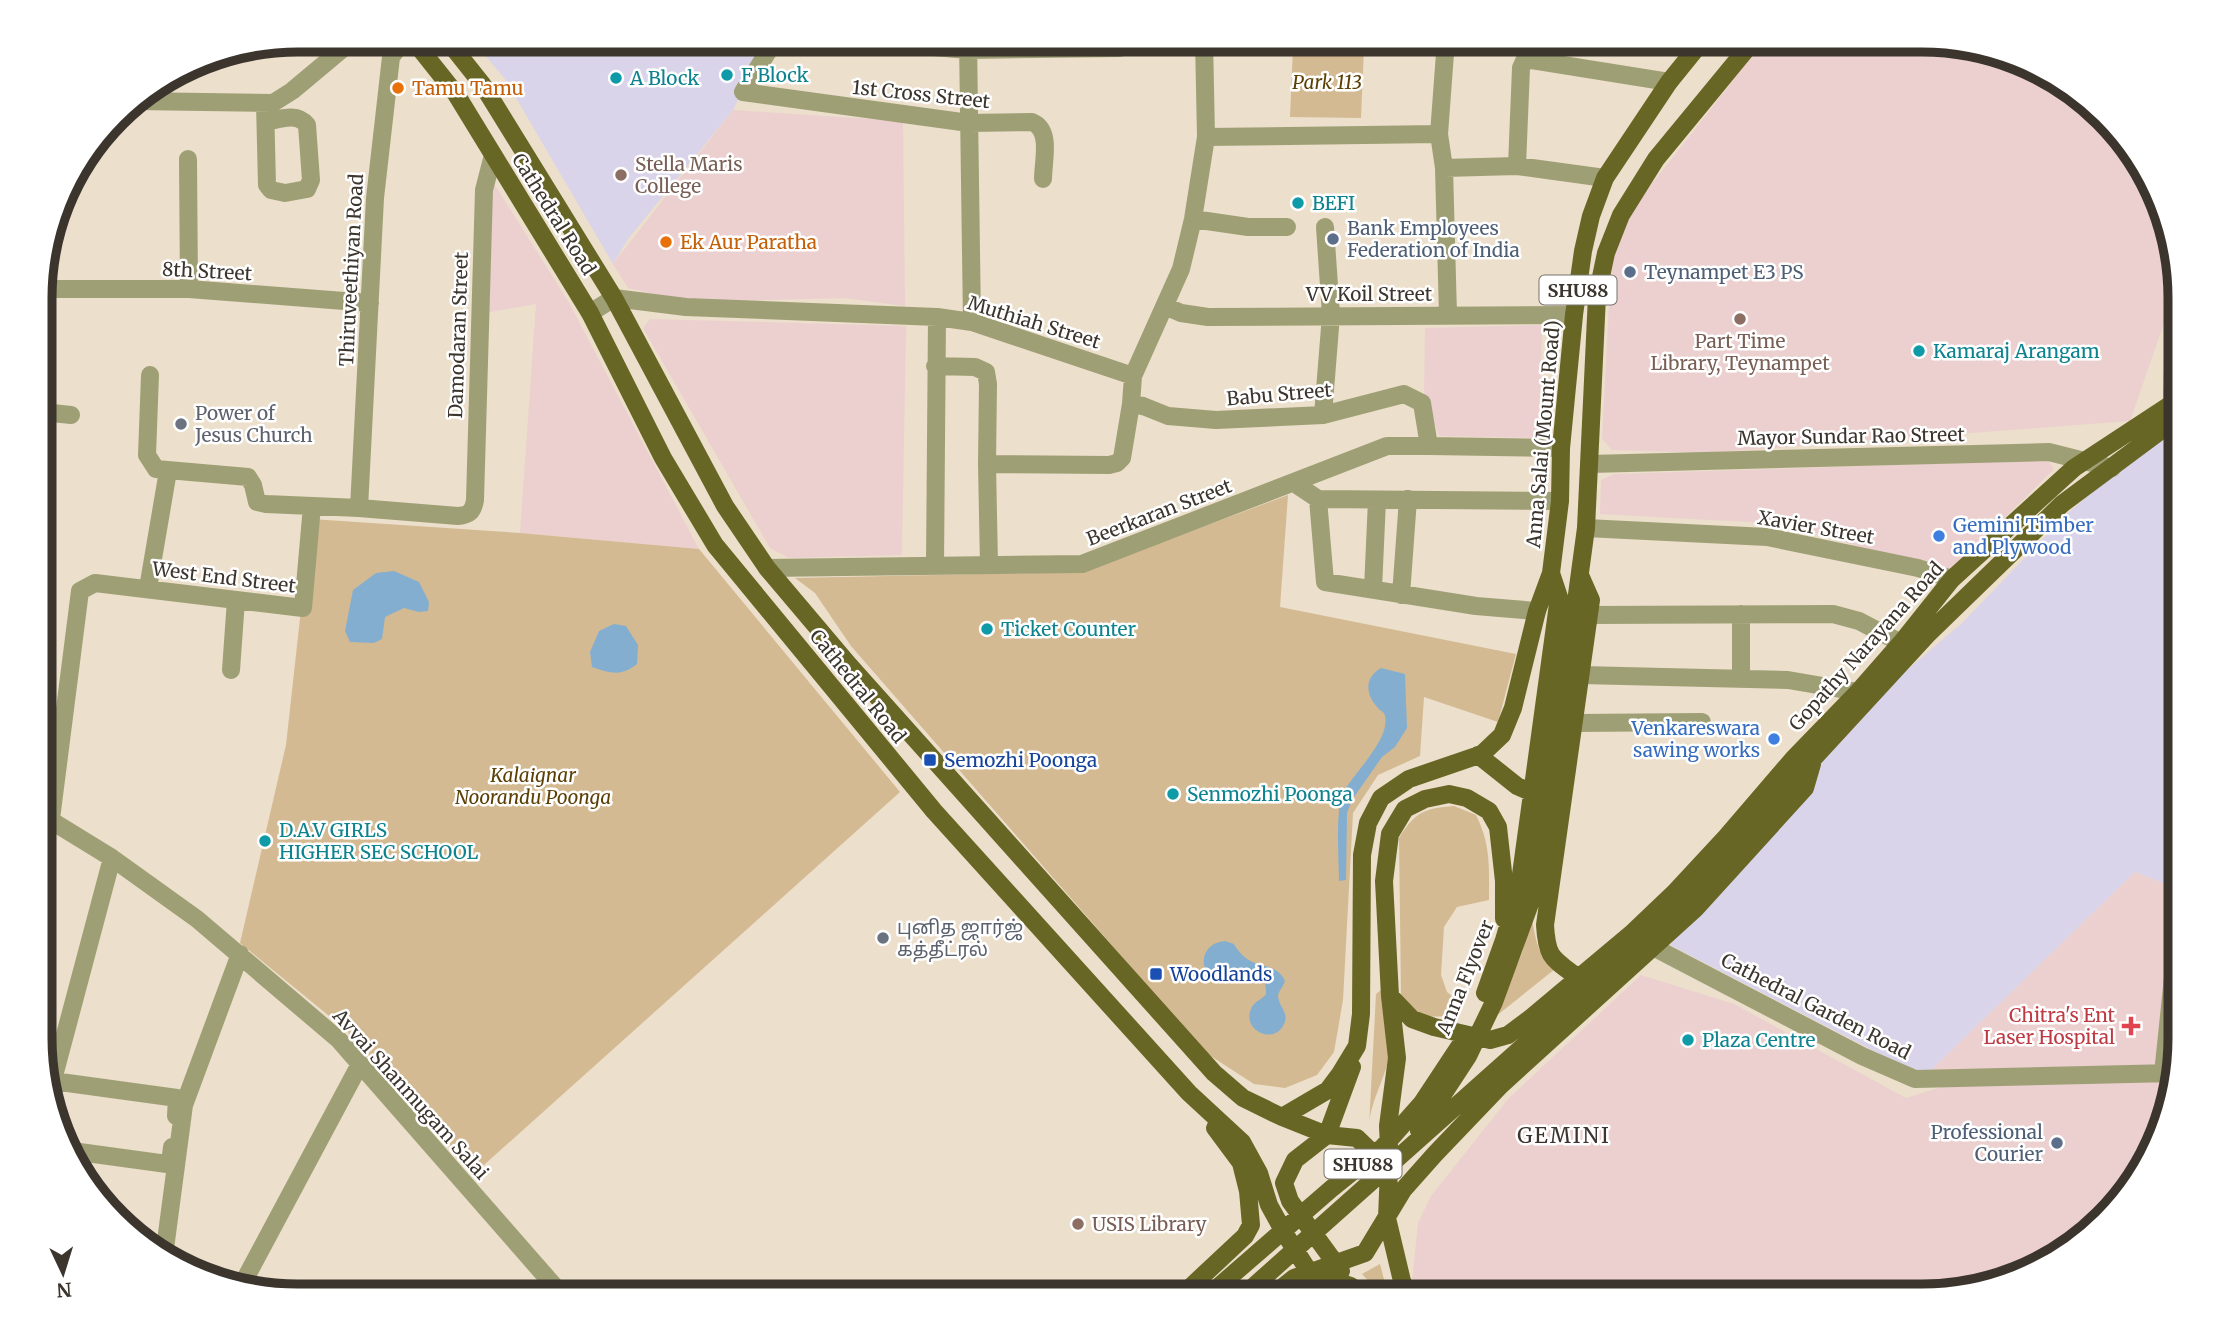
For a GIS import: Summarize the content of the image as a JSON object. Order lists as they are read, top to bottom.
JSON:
{
  "streets": {
    "main road": [
      "Cathedral Road",
      "SHU88",
      "Anna Salai (Mount Road)",
      "Gopathy Narayana Road",
      "Anna Flyover"
    ],
    "street": [
      "1st Cross Street",
      "Thiruveethiyan Road",
      "8th Street",
      "VV Koil Street",
      "Muthiah Street",
      "Damodaran Street",
      "Babu Street",
      "Mayor Sundar Rao Street",
      "Beerkaran Street",
      "Xavier Street",
      "West End Street",
      "Cathedral Garden Road",
      "Avvai Shanmugam Salai"
    ]
  },
  "crossings": [
    ["Cathedral Road", "Muthiah Street"],
    ["Cathedral Road", "Damodaran Street"],
    ["Cathedral Road", "Beerkaran Street"],
    ["Cathedral Road", "Anna Flyover"],
    ["Thiruveethiyan Road", "8th Street"],
    ["Thiruveethiyan Road", "Damodaran Street"],
    ["SHU88", "Mayor Sundar Rao Street"],
    ["SHU88", "Xavier Street"],
    ["SHU88", "Anna Flyover"],
    ["VV Koil Street", "Anna Salai (Mount Road)"],
    ["Babu Street", "Beerkaran Street"],
    ["Anna Salai (Mount Road)", "Anna Flyover"],
    ["Mayor Sundar Rao Street", "Gopathy Narayana Road"],
    ["Mayor Sundar Rao Street", "Anna Flyover"],
    ["Xavier Street", "Gopathy Narayana Road"]
  ],
  "districts": ["GEMINI"],
  "parks": ["Park 113", "Kalaignar Noorandu Poonga"],
  "places": {
    "other": [
      "F Block",
      "A Block",
      "Tamu Tamu",
      "Stella Maris College",
      "BEFI",
      "Bank Employees Federation of India",
      "Ek Aur Paratha",
      "Teynampet E3 PS",
      "Part Time Library, Teynampet",
      "Kamaraj Arangam",
      "Power of Jesus Church",
      "Gemini Timber and Plywood",
      "Ticket Counter",
      "Venkareswara sawing works",
      "Senmozhi Poonga",
      "D.A.V GIRLS HIGHER SEC SCHOOL",
      "புனித ஜார்ஜ் கத்தீட்ரல்",
      "Plaza Centre",
      "Professional Courier",
      "USIS Library"
    ],
    "transit": ["Semozhi Poonga", "Woodlands"],
    "health": ["Chitra's Ent Laser Hospital"]
  },
  "north": "bottom"
}
